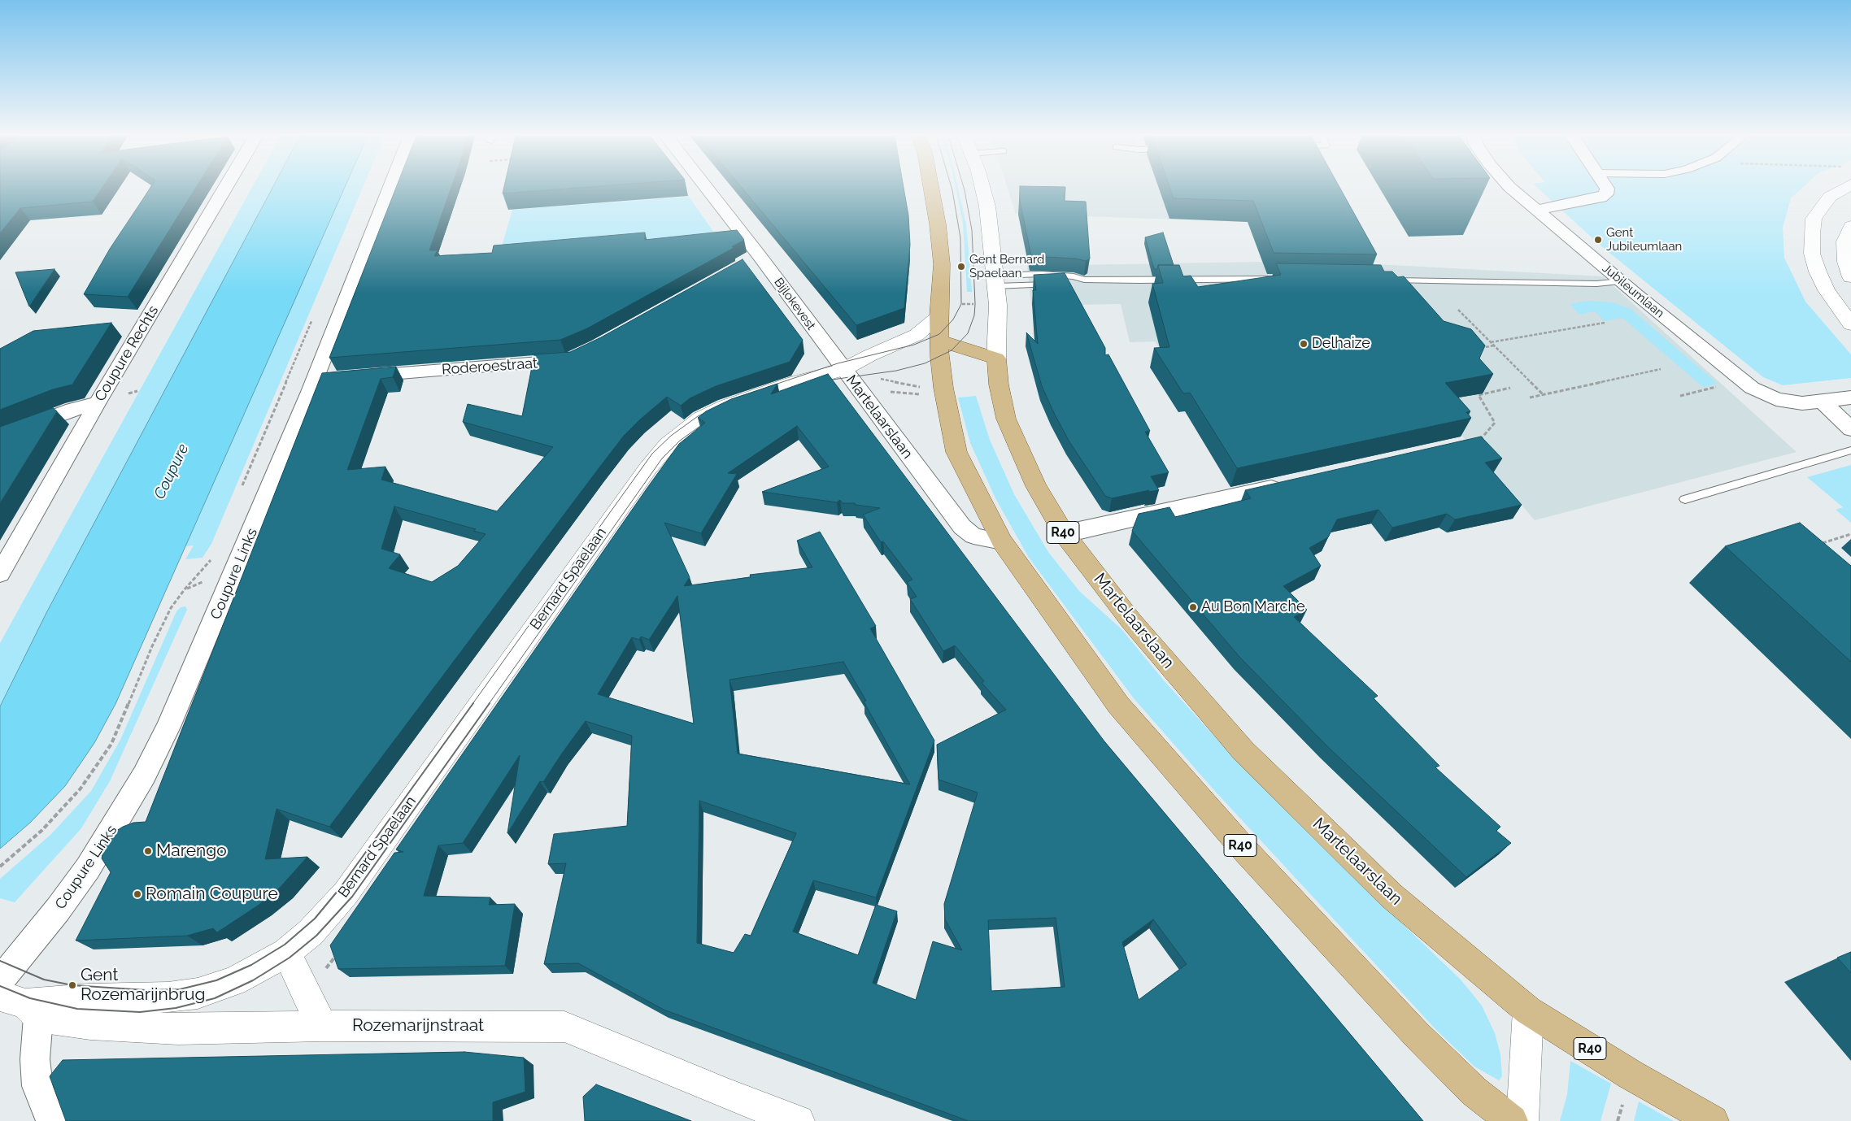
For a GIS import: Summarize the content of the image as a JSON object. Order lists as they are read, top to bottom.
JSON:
{
  "streets": {
    "main road": ["Martelaarslaan", "R40"],
    "street": [
      "Jubileumlaan",
      "Bijlokevest",
      "Coupure Rechts",
      "Roderoestraat",
      "Coupure Links",
      "Bernard Spaelaan",
      "Rozemarijnstraat"
    ]
  },
  "crossings": [
    ["Bijlokevest", "Martelaarslaan"],
    ["Bijlokevest", "Bernard Spaelaan"],
    ["Martelaarslaan", "R40"],
    ["Martelaarslaan", "Bernard Spaelaan"],
    ["R40", "Bernard Spaelaan"],
    ["Bernard Spaelaan", "Rozemarijnstraat"]
  ],
  "water": ["Coupure"],
  "places": [
    "Gent Jubileumlaan",
    "Gent Bernard Spaelaan",
    "Delhaize",
    "Au Bon Marche",
    "Marengo",
    "Romain Coupure",
    "Gent Rozemarijnbrug"
  ]
}
